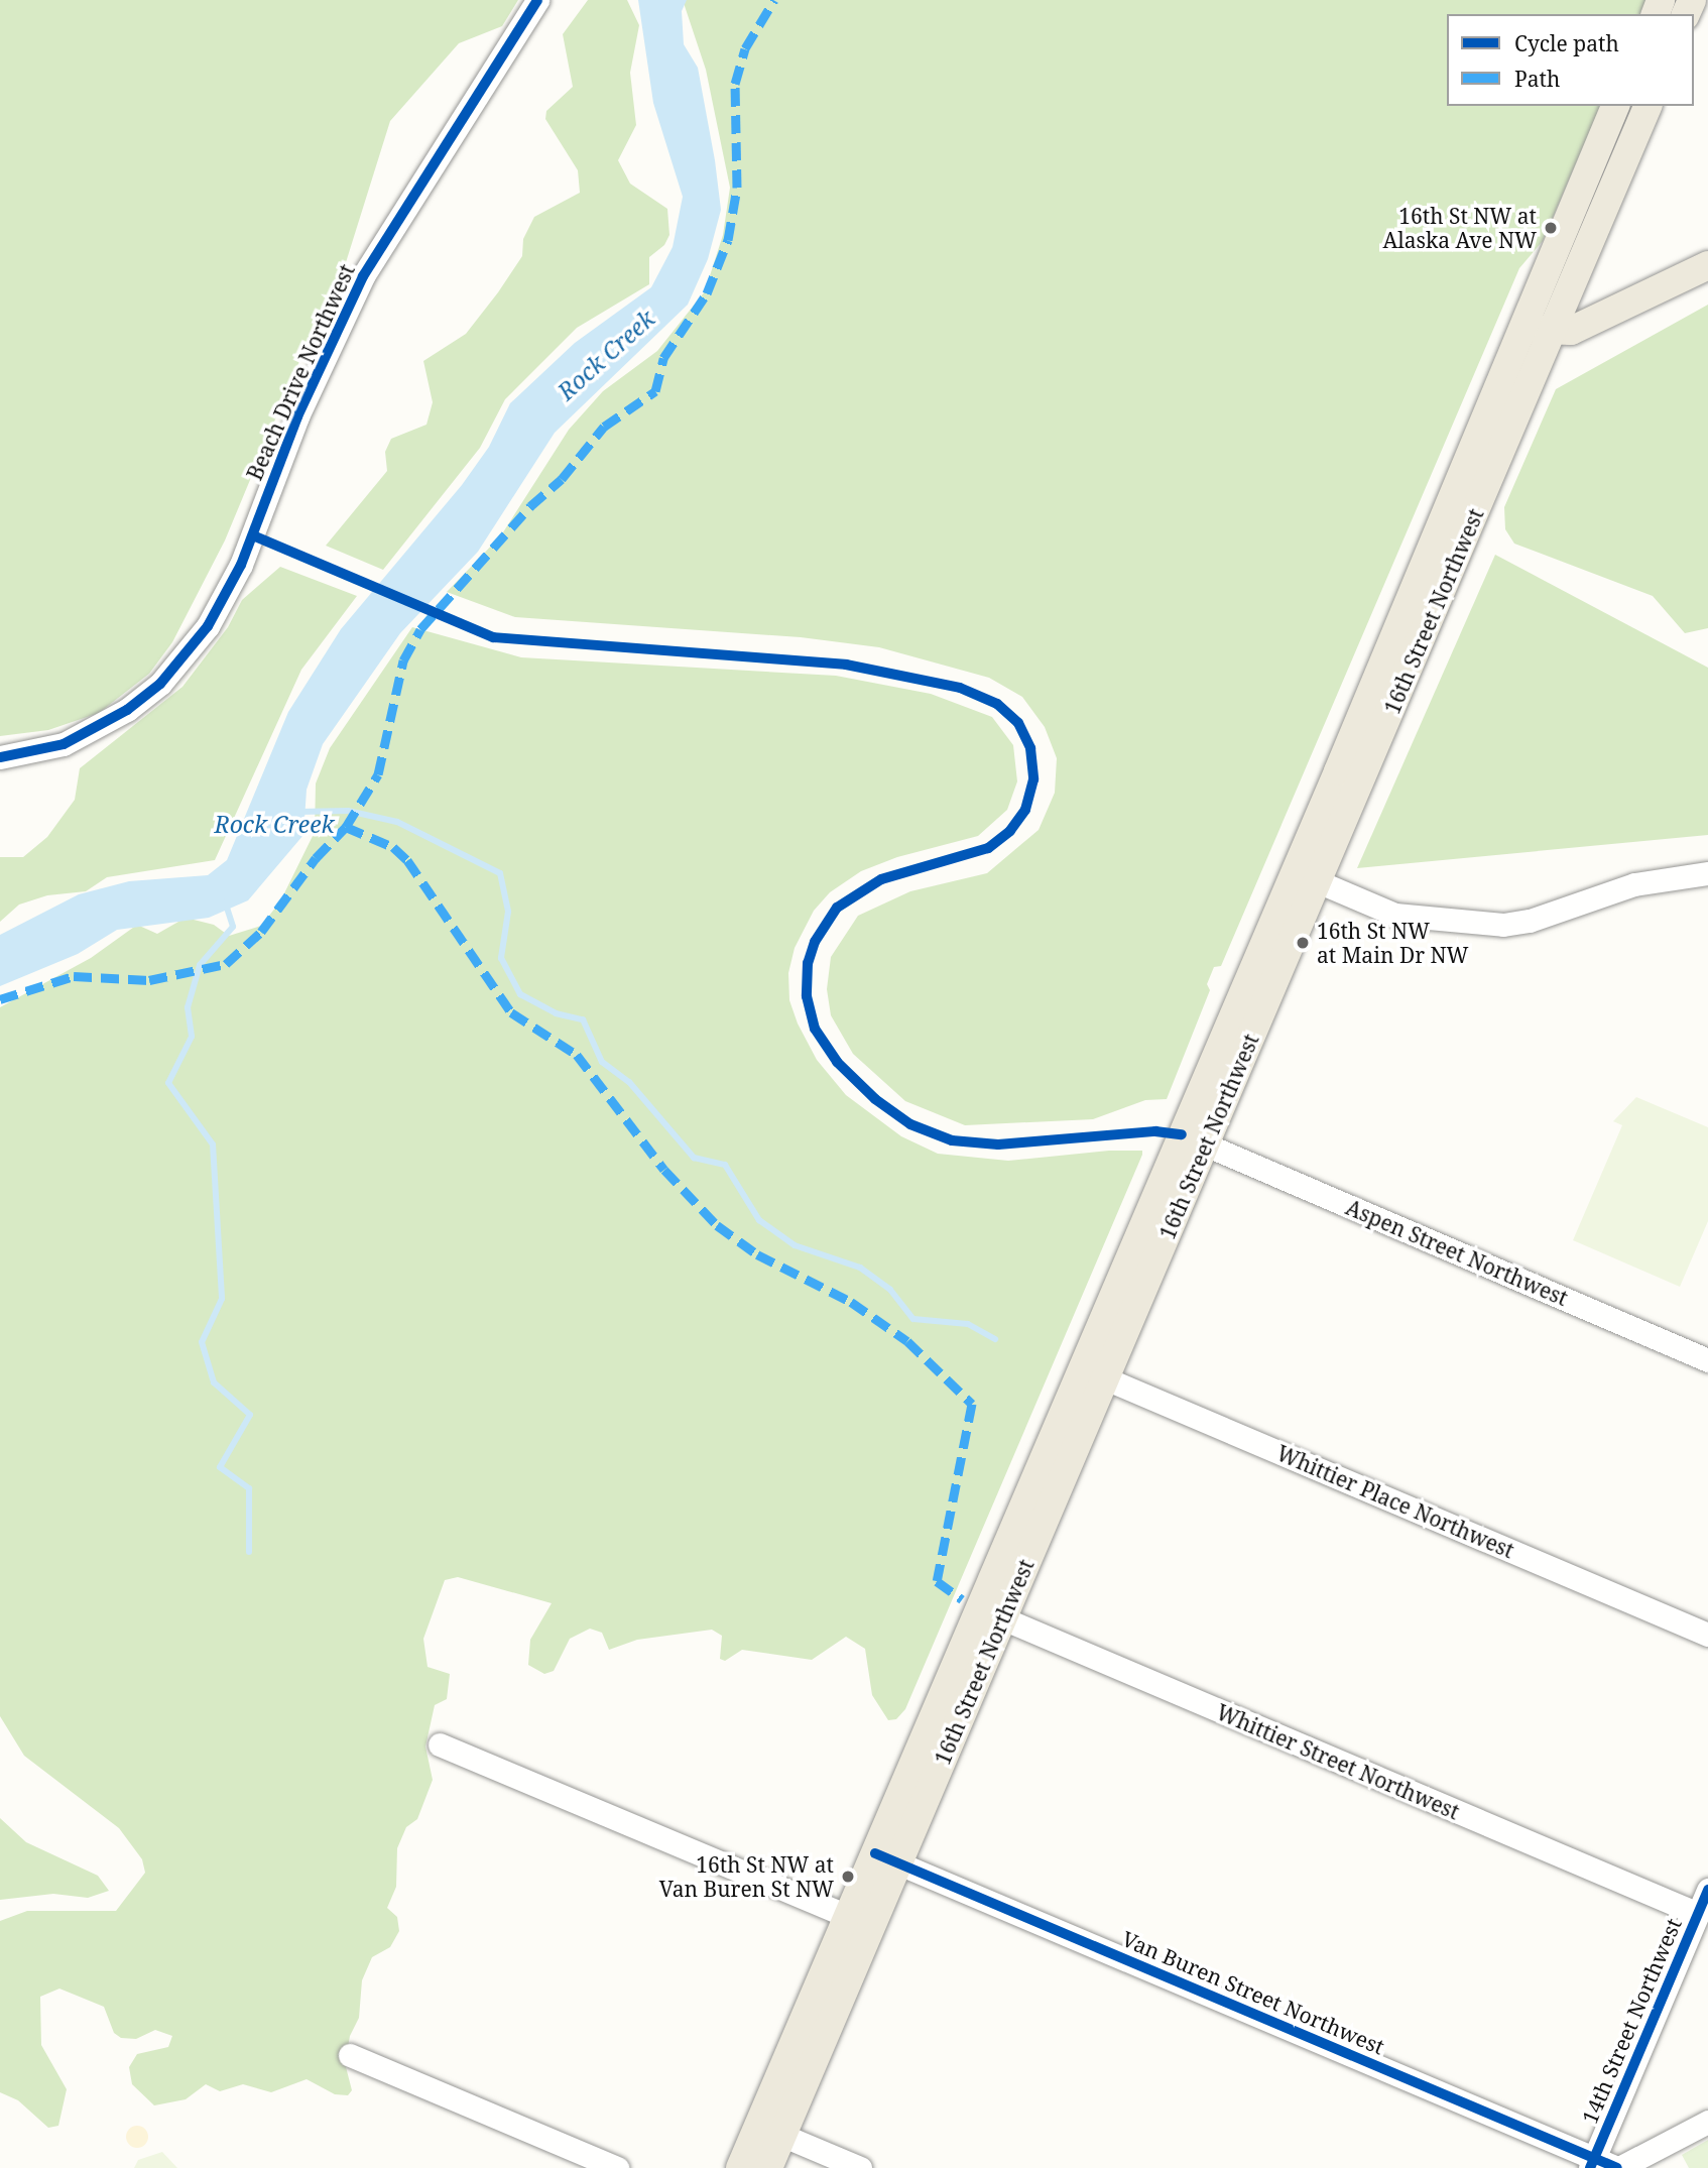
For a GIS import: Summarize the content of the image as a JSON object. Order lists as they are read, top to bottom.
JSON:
{
  "streets": {
    "main road": ["16th Street Northwest"],
    "street": [
      "Beach Drive Northwest",
      "Aspen Street Northwest",
      "Whittier Place Northwest",
      "Whittier Street Northwest",
      "Van Buren Street Northwest",
      "14th Street Northwest"
    ]
  },
  "crossings": [
    ["16th Street Northwest", "Aspen Street Northwest"],
    ["16th Street Northwest", "Whittier Place Northwest"],
    ["16th Street Northwest", "Whittier Street Northwest"],
    ["16th Street Northwest", "Van Buren Street Northwest"],
    ["Whittier Street Northwest", "14th Street Northwest"],
    ["Van Buren Street Northwest", "14th Street Northwest"]
  ],
  "water": ["Rock Creek"],
  "places": ["16th St NW at Alaska Ave NW", "16th St NW at Main Dr NW", "16th St NW at Van Buren St NW"],
  "legend": ["Cycle path", "Path"]
}
